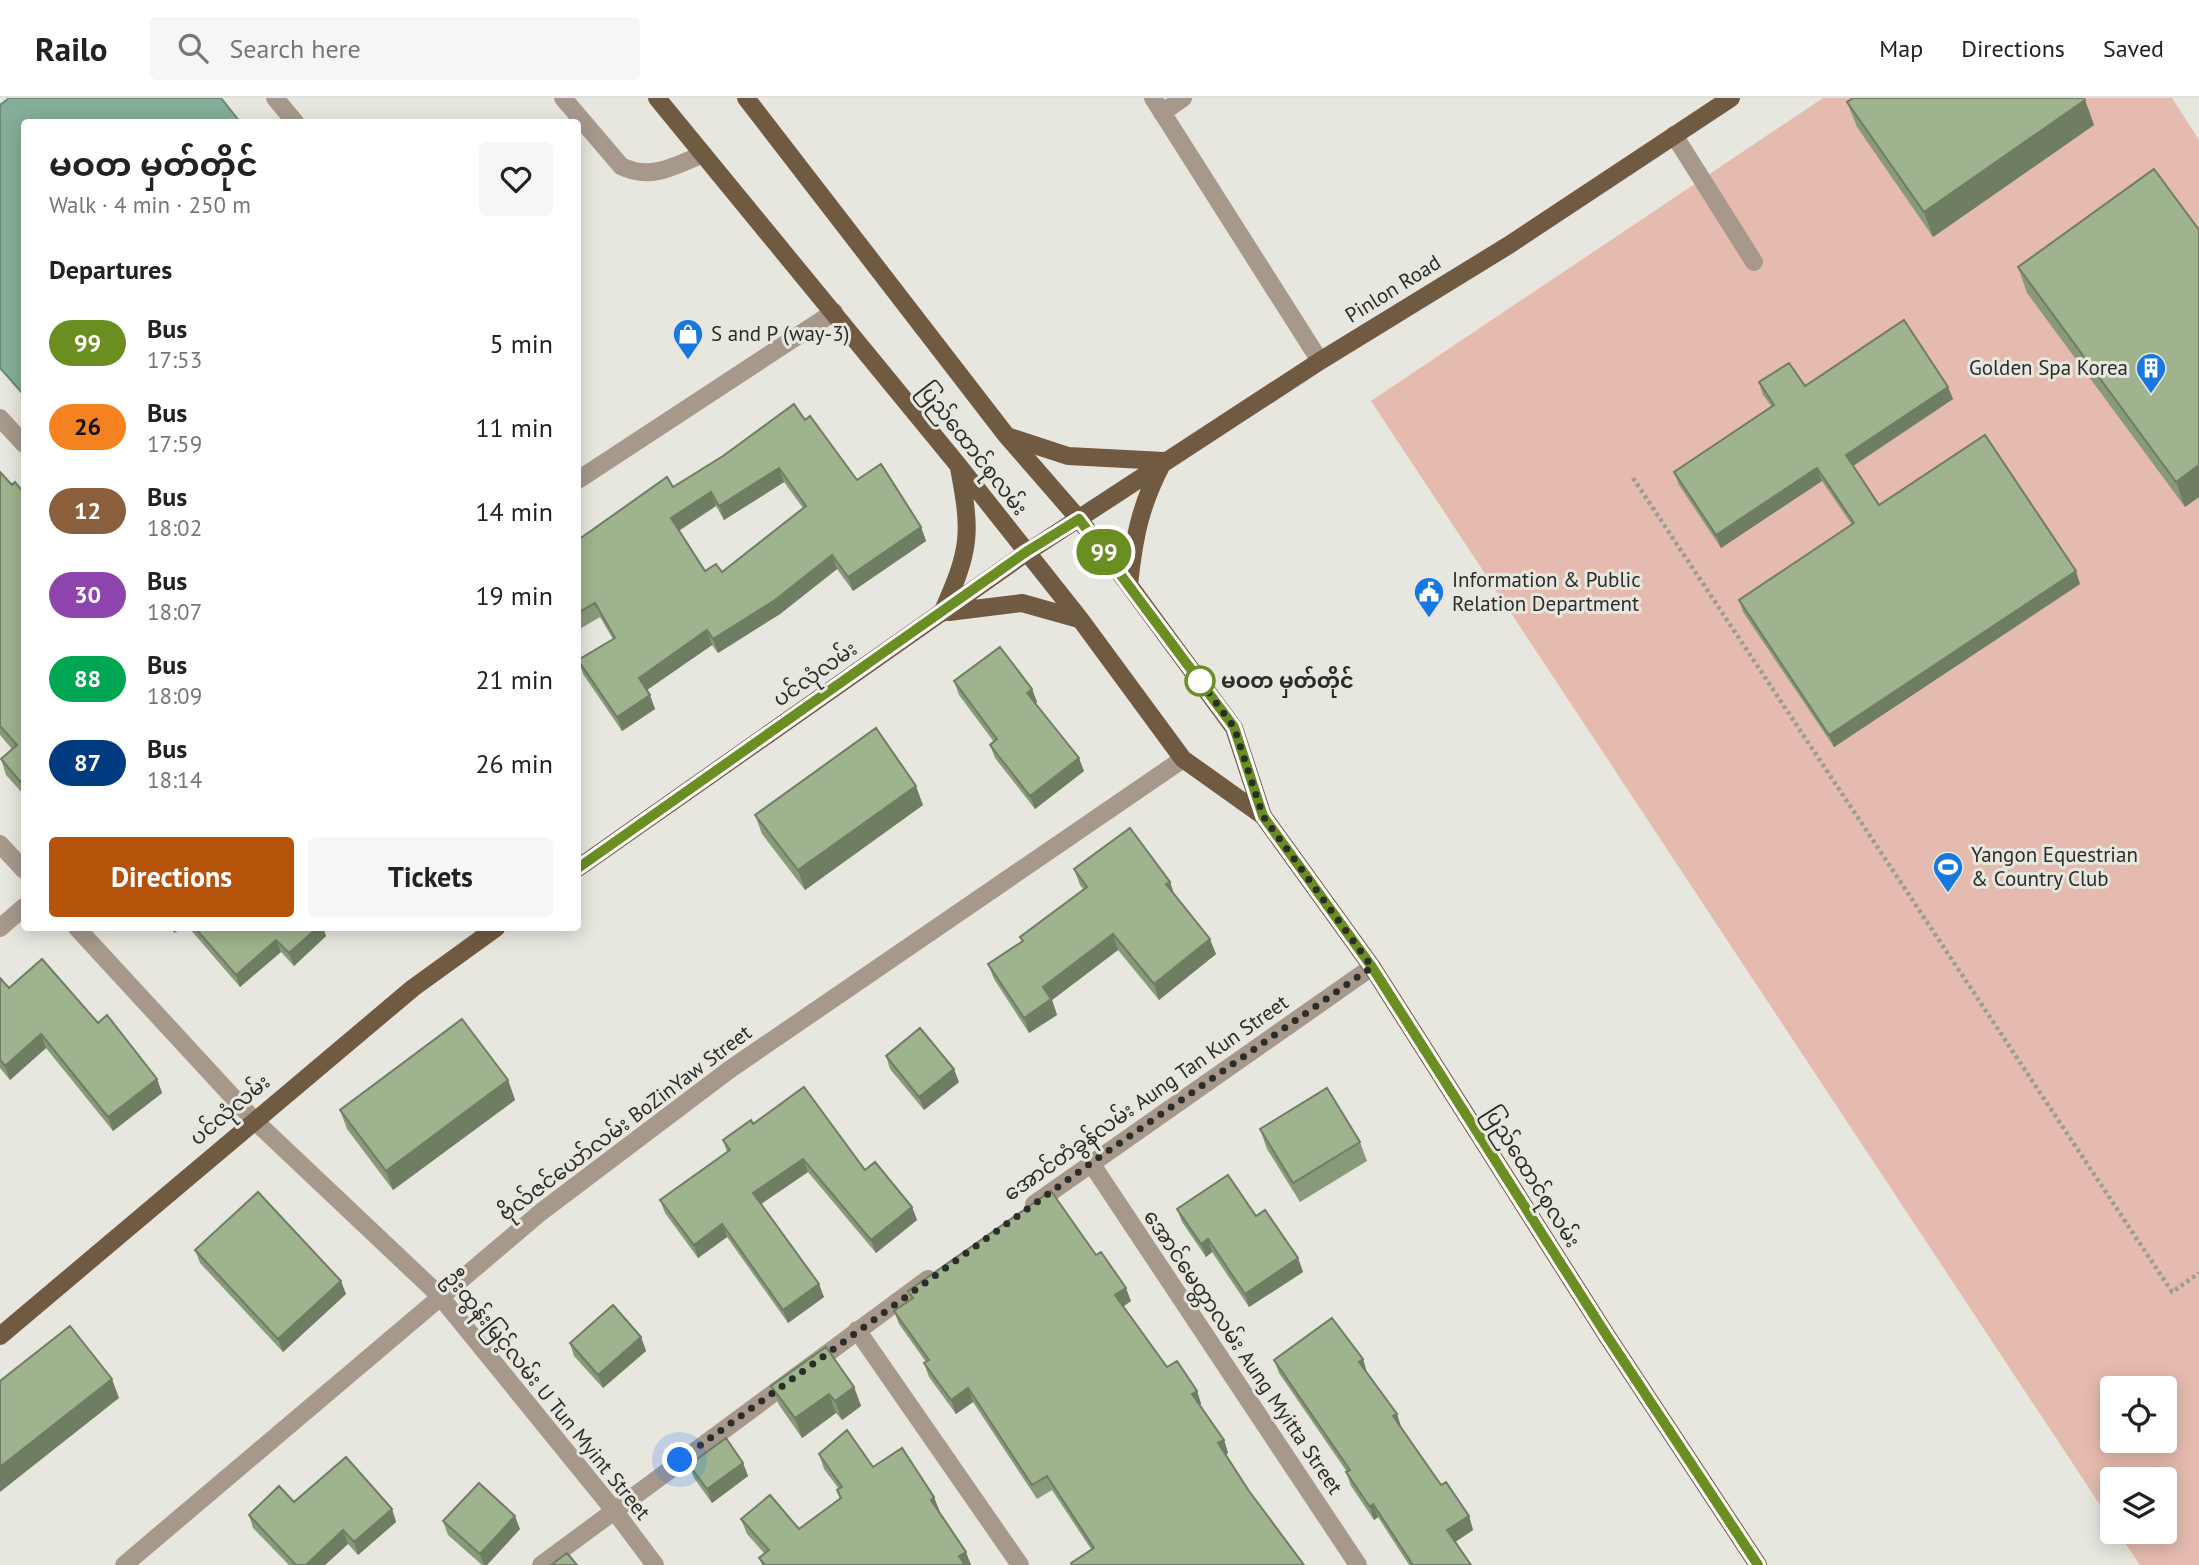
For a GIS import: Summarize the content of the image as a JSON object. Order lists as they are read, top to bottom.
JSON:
{
  "streets": {
    "main road": ["Pinlon Road", "ပြည်ထောင်စုလမ်း", "ပင်လုံလမ်း"],
    "street": [
      "အောင်တံခွန်လမ်း Aung Tan Kun Street",
      "ဗိုလ်ဇင်ယော်လမ်း BoZinYaw Street",
      "အောင်မေတ္တာလမ်း Aung Myitta Street",
      "ဦးထွန်းမြင့်လမ်း U Tun Myint Street"
    ]
  },
  "crossings": [
    ["Pinlon Road", "ပြည်ထောင်စုလမ်း"],
    ["Pinlon Road", "ပင်လုံလမ်း"],
    ["ပြည်ထောင်စုလမ်း", "ပင်လုံလမ်း"],
    ["ပြည်ထောင်စုလမ်း", "အောင်တံခွန်လမ်း Aung Tan Kun Street"],
    ["ပြည်ထောင်စုလမ်း", "ဗိုလ်ဇင်ယော်လမ်း BoZinYaw Street"],
    ["ပင်လုံလမ်း", "ဦးထွန်းမြင့်လမ်း U Tun Myint Street"],
    ["အောင်တံခွန်လမ်း Aung Tan Kun Street", "အောင်မေတ္တာလမ်း Aung Myitta Street"],
    ["ဗိုလ်ဇင်ယော်လမ်း BoZinYaw Street", "ဦးထွန်းမြင့်လမ်း U Tun Myint Street"]
  ],
  "places": {
    "shop": ["S and P (way-3)"],
    "building": ["Golden Spa Korea"],
    "public building": ["Information & Public Relation Department"],
    "other": ["မဝတ မှတ်တိုင်"],
    "sports": ["Yangon Equestrian & Country Club"]
  },
  "lines": ["bus line 99"],
  "page": {
    "header": "Railo",
    "search": "Search here",
    "nav": ["Map", "Directions", "Saved"],
    "on_map": "99",
    "heading": [
      ["မဝတ မှတ်တိုင်", "Walk · 4 min · 250 m"],
      "Departures"
    ],
    "list": [
      {
        "mark": "99",
        "name": "Bus",
        "note": "17:53",
        "value": "5 min"
      },
      {
        "mark": "26",
        "name": "Bus",
        "note": "17:59",
        "value": "11 min"
      },
      {
        "mark": "12",
        "name": "Bus",
        "note": "18:02",
        "value": "14 min"
      },
      {
        "mark": "30",
        "name": "Bus",
        "note": "18:07",
        "value": "19 min"
      },
      {
        "mark": "88",
        "name": "Bus",
        "note": "18:09",
        "value": "21 min"
      },
      {
        "mark": "87",
        "name": "Bus",
        "note": "18:14",
        "value": "26 min"
      }
    ],
    "buttons": ["Directions", "Tickets"]
  }
}
